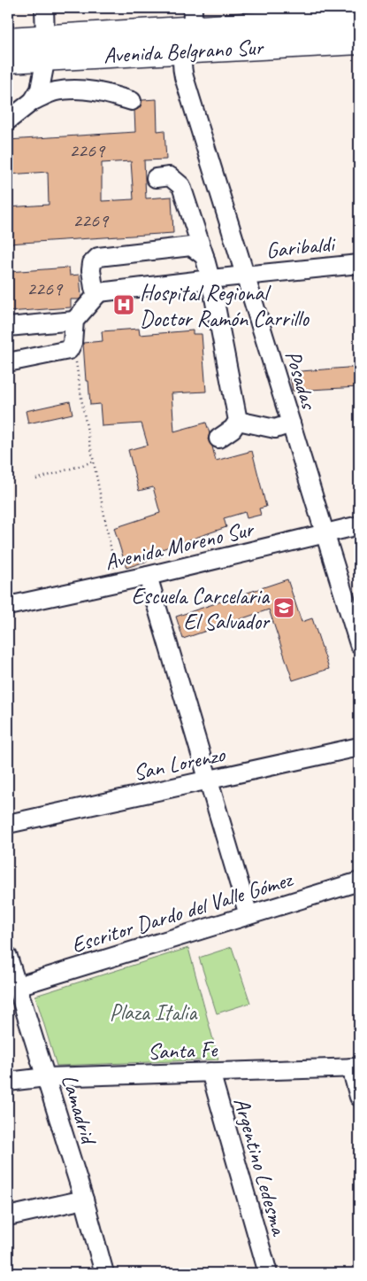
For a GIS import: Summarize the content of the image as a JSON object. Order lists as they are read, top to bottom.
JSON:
{
  "streets": {
    "highway": ["Avenida Belgrano Sur"],
    "street": [
      "Garibaldi",
      "Posadas",
      "Avenida Moreno Sur",
      "San Lorenzo",
      "Escritor Dardo del Valle Gómez",
      "Santa Fe",
      "Lamadrid",
      "Argentino Ledesma"
    ]
  },
  "crossings": [
    ["Avenida Belgrano Sur", "Posadas"],
    ["Garibaldi", "Posadas"],
    ["Posadas", "Avenida Moreno Sur"],
    ["Escritor Dardo del Valle Gómez", "Lamadrid"],
    ["Santa Fe", "Lamadrid"],
    ["Santa Fe", "Argentino Ledesma"]
  ],
  "parks": ["Plaza Italia"],
  "places": {
    "hospital": ["Hospital Regional Doctor Ramón Carrillo"],
    "school or university": ["Escuela Carcelaria El Salvador"]
  },
  "house_numbers": ["2269", "2269", "2269"]
}
